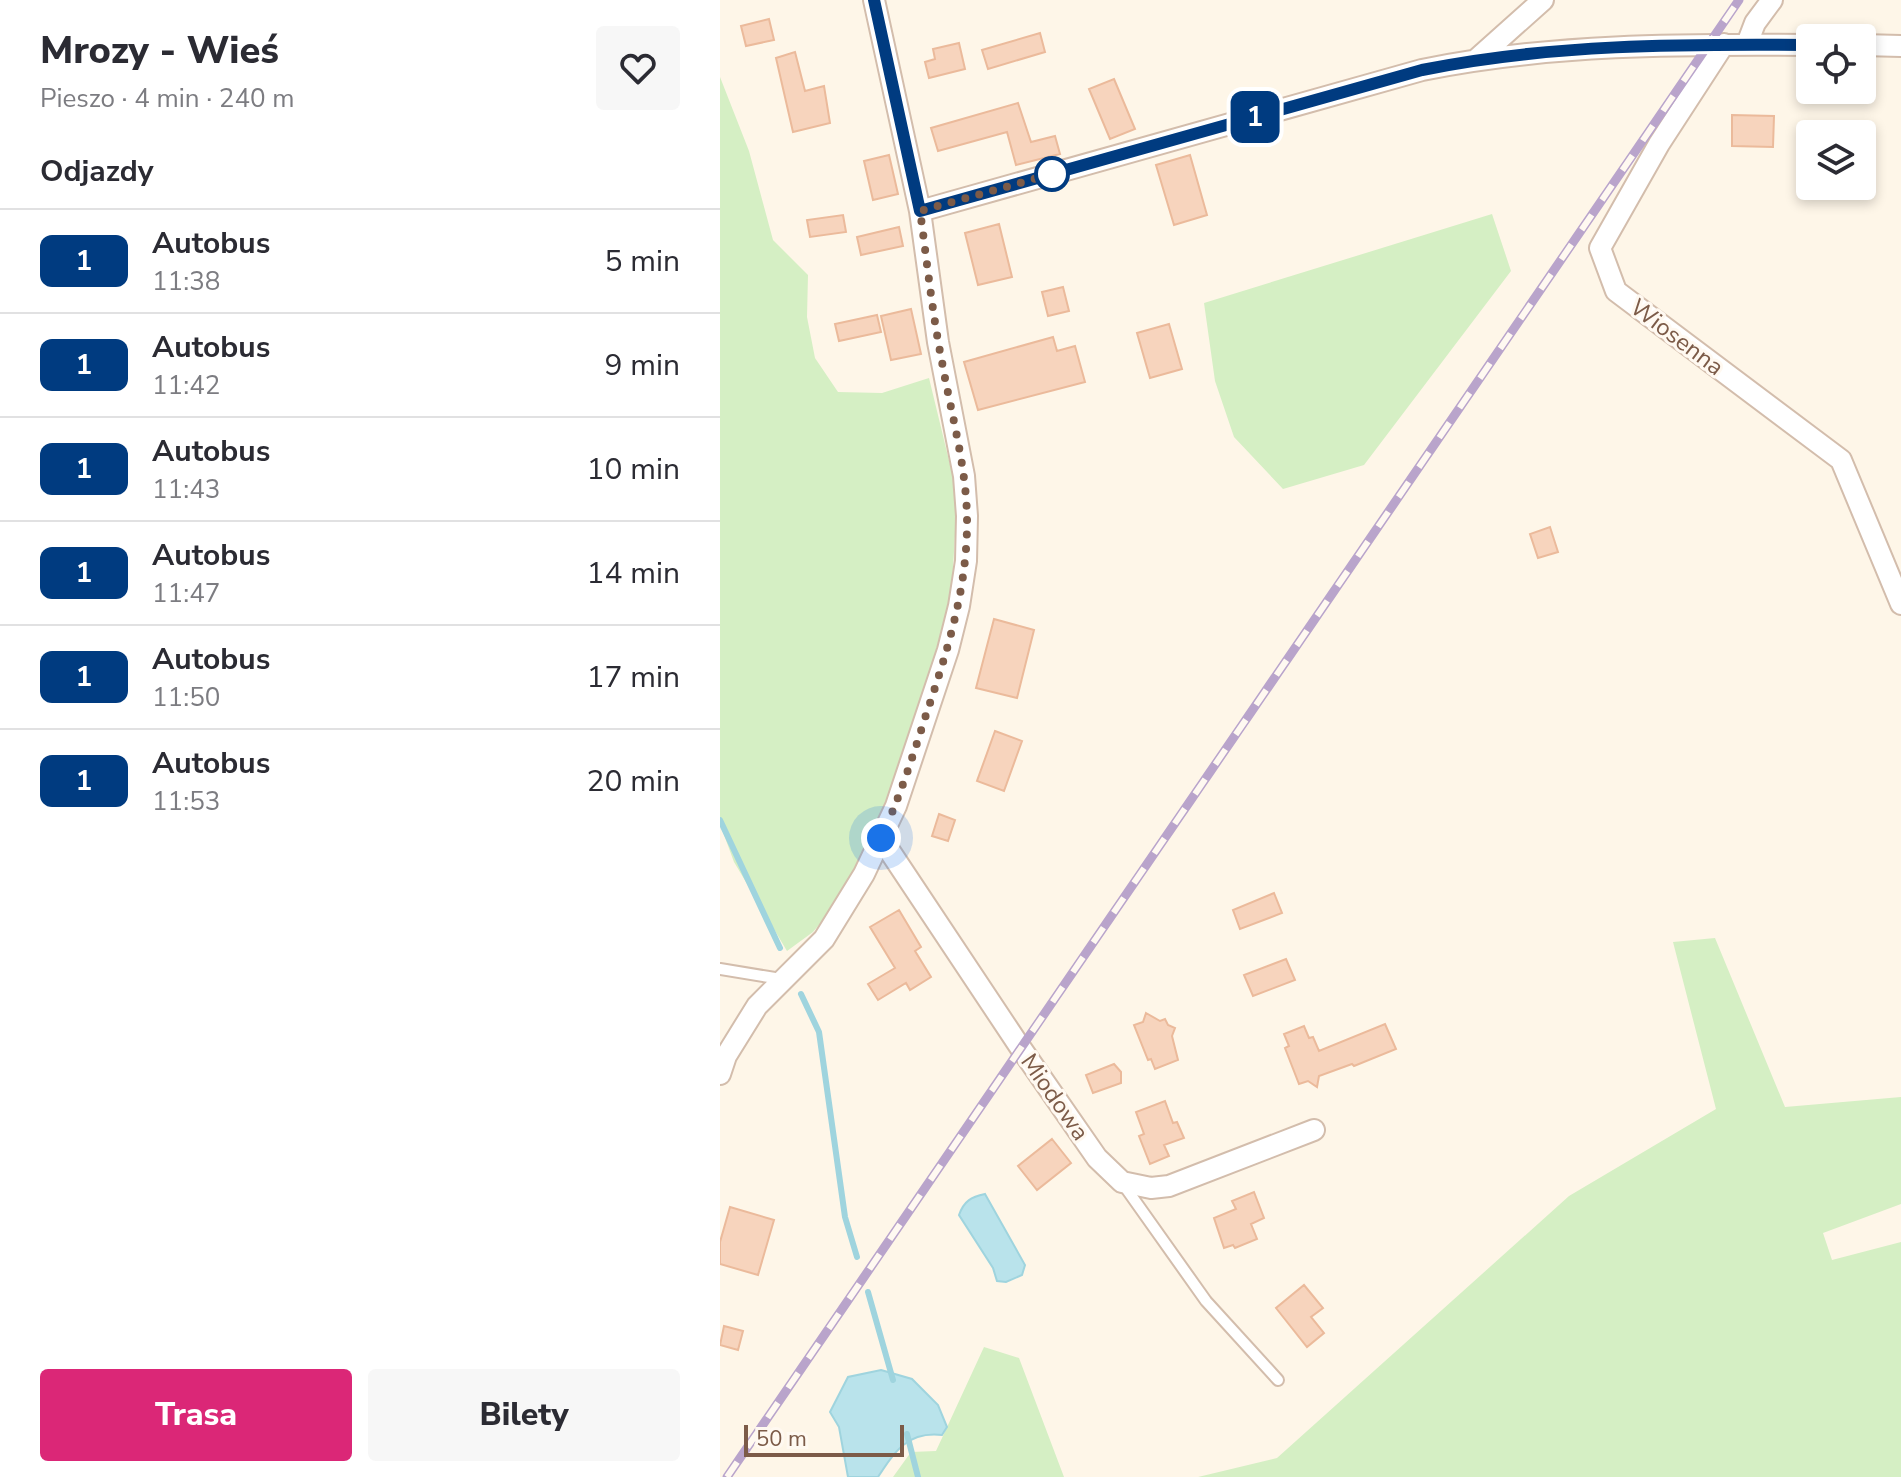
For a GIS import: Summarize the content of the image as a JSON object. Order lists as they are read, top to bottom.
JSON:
{
  "streets": {
    "street": ["Wiosenna", "Miodowa"]
  },
  "lines": ["bus line 1"],
  "scale_bar": "50 m",
  "page": {
    "heading": [
      ["Mrozy - Wieś", "Pieszo · 4 min · 240 m"],
      "Odjazdy"
    ],
    "on_map": "1",
    "list": [
      {
        "mark": "1",
        "name": "Autobus",
        "note": "11:38",
        "value": "5 min"
      },
      {
        "mark": "1",
        "name": "Autobus",
        "note": "11:42",
        "value": "9 min"
      },
      {
        "mark": "1",
        "name": "Autobus",
        "note": "11:43",
        "value": "10 min"
      },
      {
        "mark": "1",
        "name": "Autobus",
        "note": "11:47",
        "value": "14 min"
      },
      {
        "mark": "1",
        "name": "Autobus",
        "note": "11:50",
        "value": "17 min"
      },
      {
        "mark": "1",
        "name": "Autobus",
        "note": "11:53",
        "value": "20 min"
      }
    ],
    "buttons": ["Trasa", "Bilety"],
    "scale": "50 m"
  }
}
